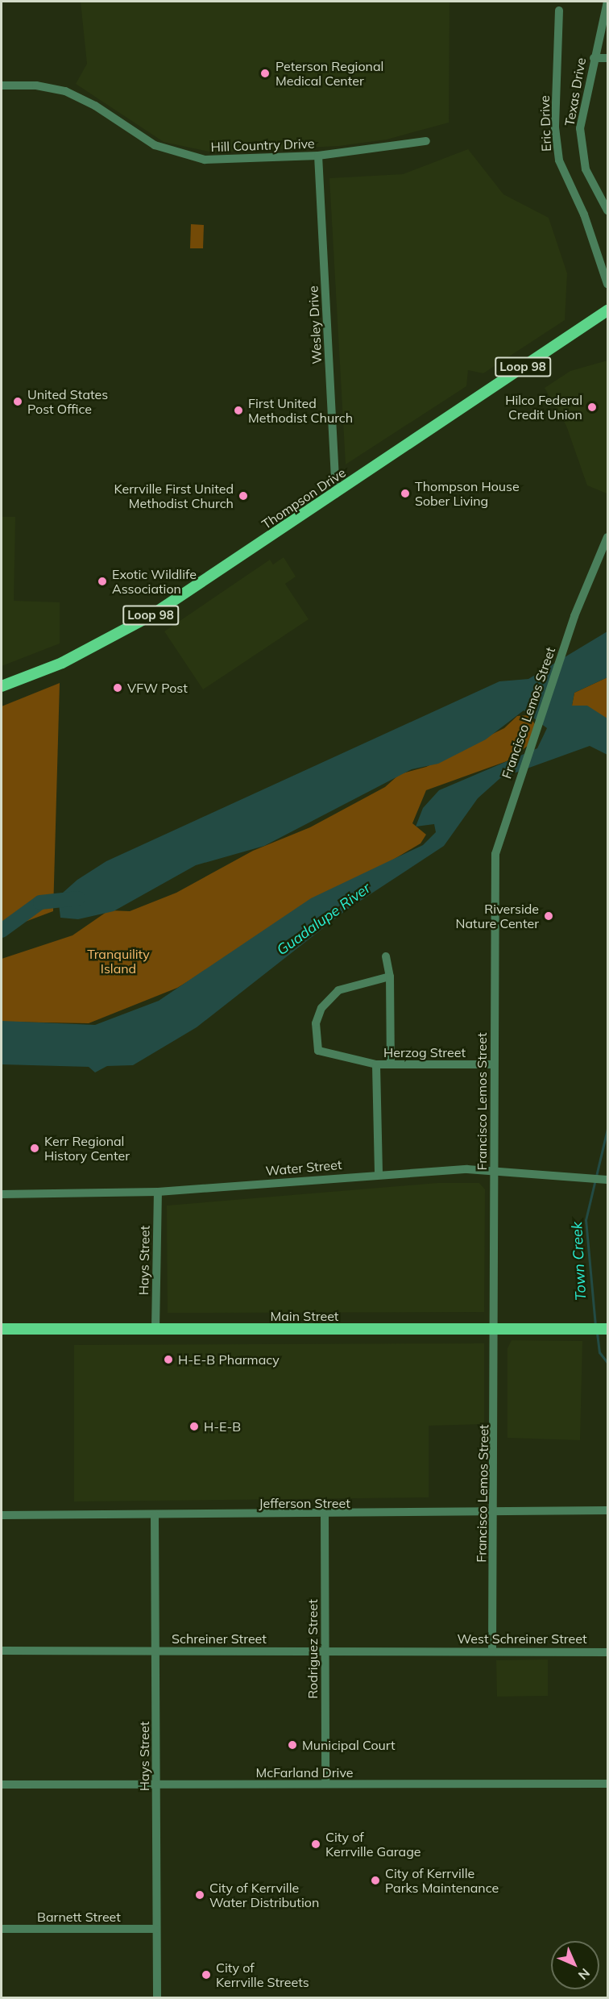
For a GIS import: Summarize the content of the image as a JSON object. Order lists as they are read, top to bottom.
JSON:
{
  "streets": {
    "main road": ["Loop 98", "Thompson Drive", "Main Street"],
    "street": [
      "Texas Drive",
      "Eric Drive",
      "Hill Country Drive",
      "Wesley Drive",
      "Francisco Lemos Street",
      "Herzog Street",
      "Water Street",
      "Hays Street",
      "Jefferson Street",
      "Schreiner Street",
      "West Schreiner Street",
      "Rodriguez Street",
      "McFarland Drive",
      "Barnett Street"
    ]
  },
  "crossings": [
    ["Hill Country Drive", "Wesley Drive"],
    ["Wesley Drive", "Thompson Drive"],
    ["Francisco Lemos Street", "Herzog Street"],
    ["Francisco Lemos Street", "Water Street"],
    ["Francisco Lemos Street", "Main Street"],
    ["Francisco Lemos Street", "Jefferson Street"],
    ["Francisco Lemos Street", "West Schreiner Street"],
    ["Herzog Street", "Water Street"],
    ["Water Street", "Hays Street"],
    ["Hays Street", "Main Street"],
    ["Hays Street", "Jefferson Street"],
    ["Hays Street", "Schreiner Street"],
    ["Hays Street", "McFarland Drive"],
    ["Hays Street", "Barnett Street"],
    ["Jefferson Street", "Rodriguez Street"],
    ["Schreiner Street", "West Schreiner Street"],
    ["Schreiner Street", "Rodriguez Street"],
    ["Rodriguez Street", "McFarland Drive"]
  ],
  "water": ["Guadalupe River", "Town Creek"],
  "parks": ["Tranquility Island"],
  "places": [
    "Peterson Regional Medical Center",
    "United States Post Office",
    "Hilco Federal Credit Union",
    "First United Methodist Church",
    "Thompson House Sober Living",
    "Kerrville First United Methodist Church",
    "Exotic Wildlife Association",
    "VFW Post",
    "Riverside Nature Center",
    "Kerr Regional History Center",
    "H-E-B Pharmacy",
    "H-E-B",
    "Municipal Court",
    "City of Kerrville Garage",
    "City of Kerrville Parks Maintenance",
    "City of Kerrville Water Distribution",
    "City of Kerrville Streets"
  ],
  "north": "bottom right"
}
